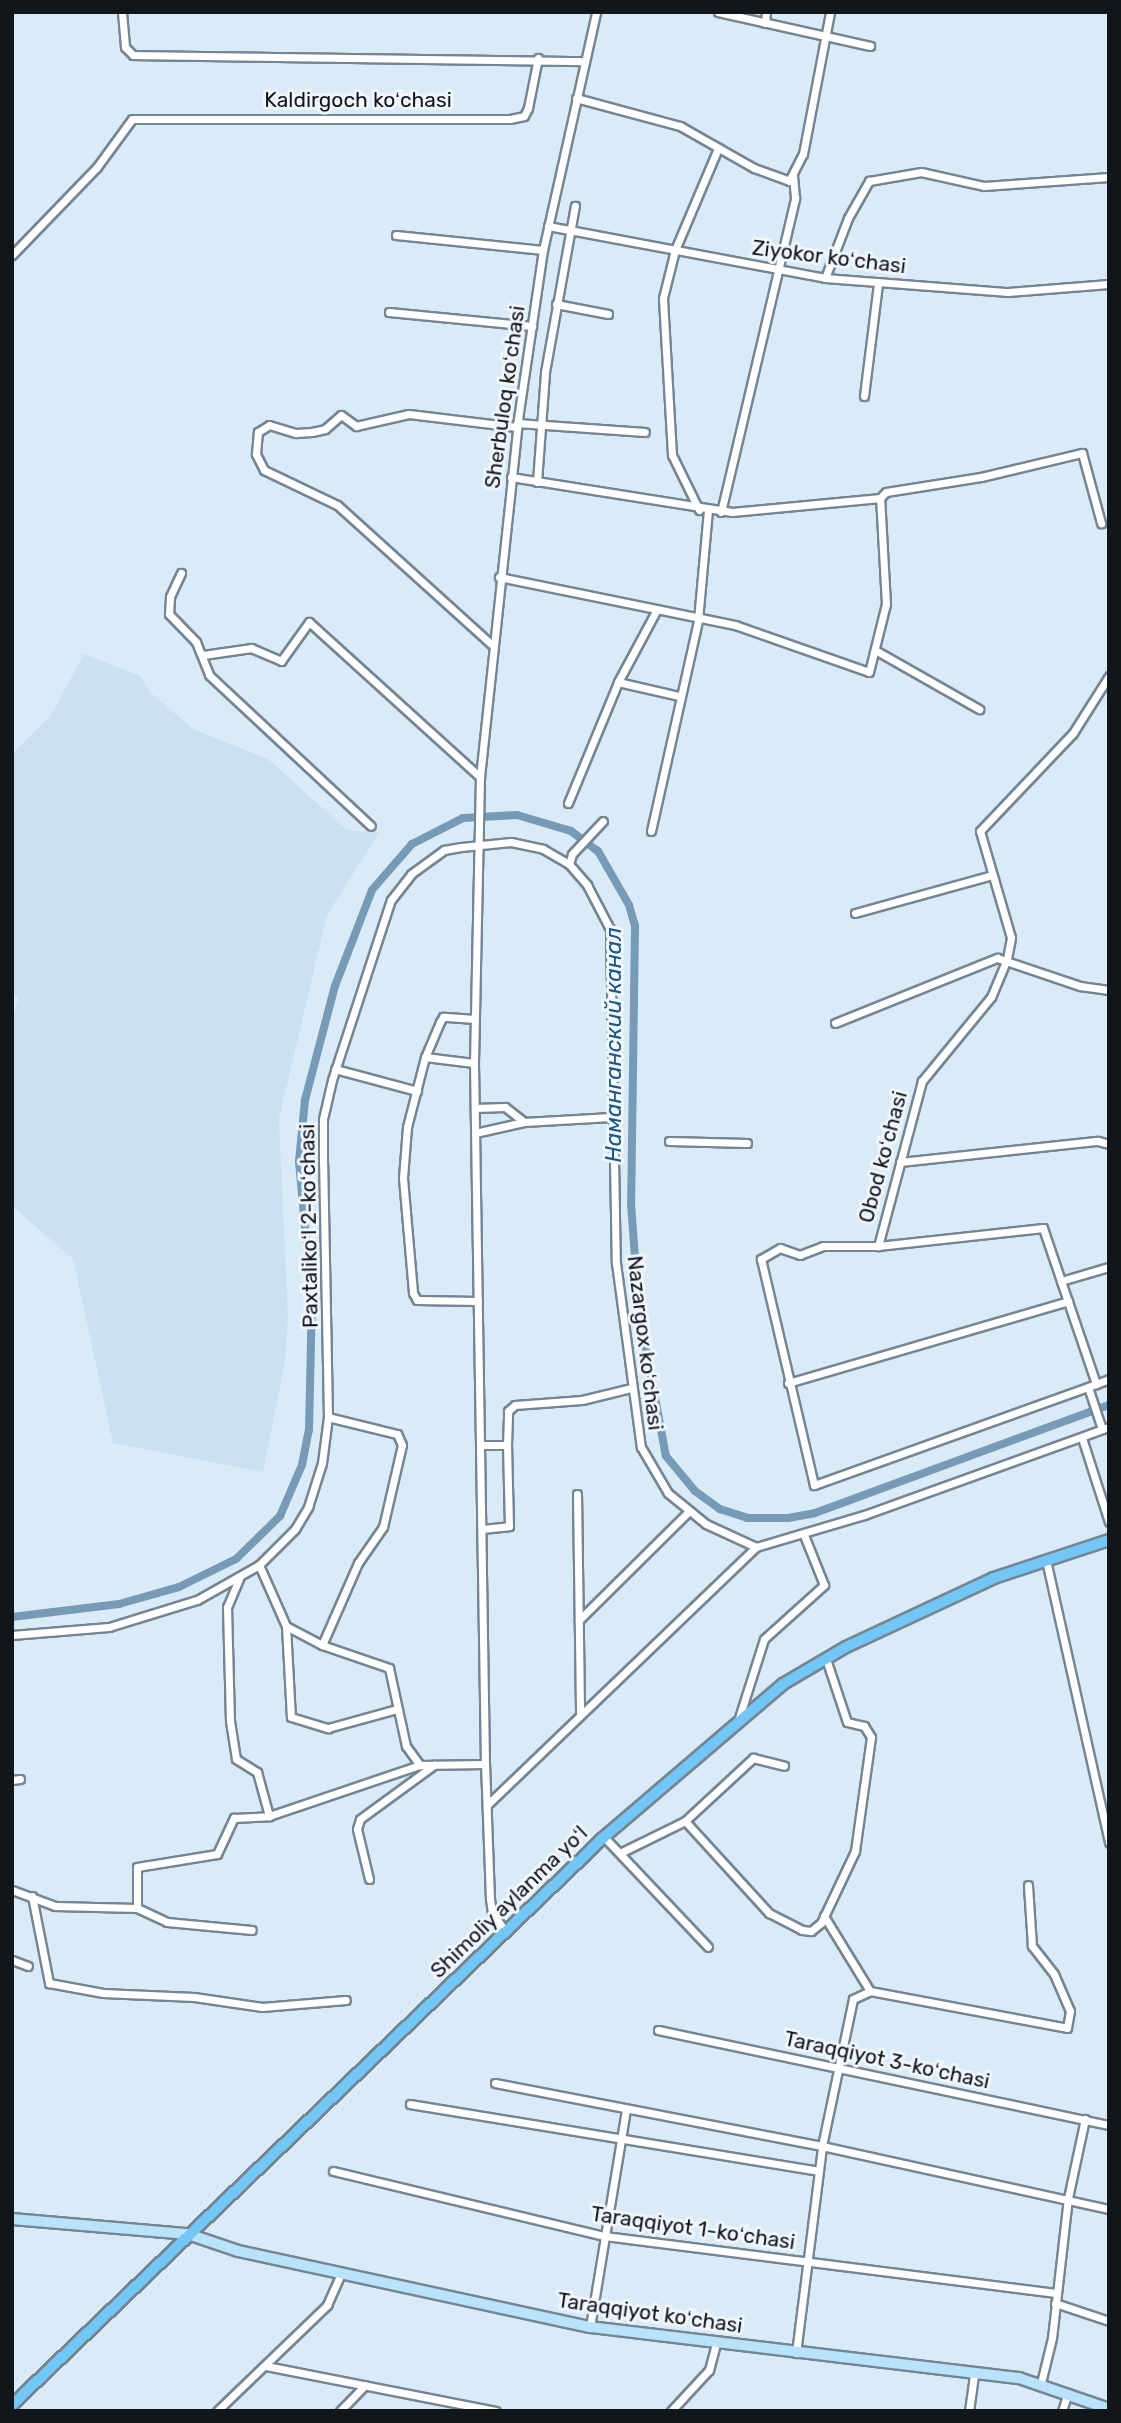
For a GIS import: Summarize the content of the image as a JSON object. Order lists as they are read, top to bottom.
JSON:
{
  "streets": {
    "main road": ["Shimoliy aylanma yoʻl"],
    "street": [
      "Kaldirgoch koʻchasi",
      "Ziyokor koʻchasi",
      "Sherbuloq koʻchasi",
      "Obod koʻchasi",
      "Paxtalikoʻl 2-koʻchasi",
      "Nazargox koʻchasi",
      "Taraqqiyot 3-koʻchasi",
      "Taraqqiyot 1-koʻchasi",
      "Taraqqiyot koʻchasi"
    ]
  },
  "crossings": [
    ["Kaldirgoch koʻchasi", "Sherbuloq koʻchasi"],
    ["Ziyokor koʻchasi", "Sherbuloq koʻchasi"],
    ["Sherbuloq koʻchasi", "Paxtalikoʻl 2-koʻchasi"],
    ["Sherbuloq koʻchasi", "Nazargox koʻchasi"],
    ["Sherbuloq koʻchasi", "Shimoliy aylanma yoʻl"],
    ["Paxtalikoʻl 2-koʻchasi", "Nazargox koʻchasi"],
    ["Shimoliy aylanma yoʻl", "Taraqqiyot koʻchasi"]
  ],
  "water": ["Наманганский канал"]
}
